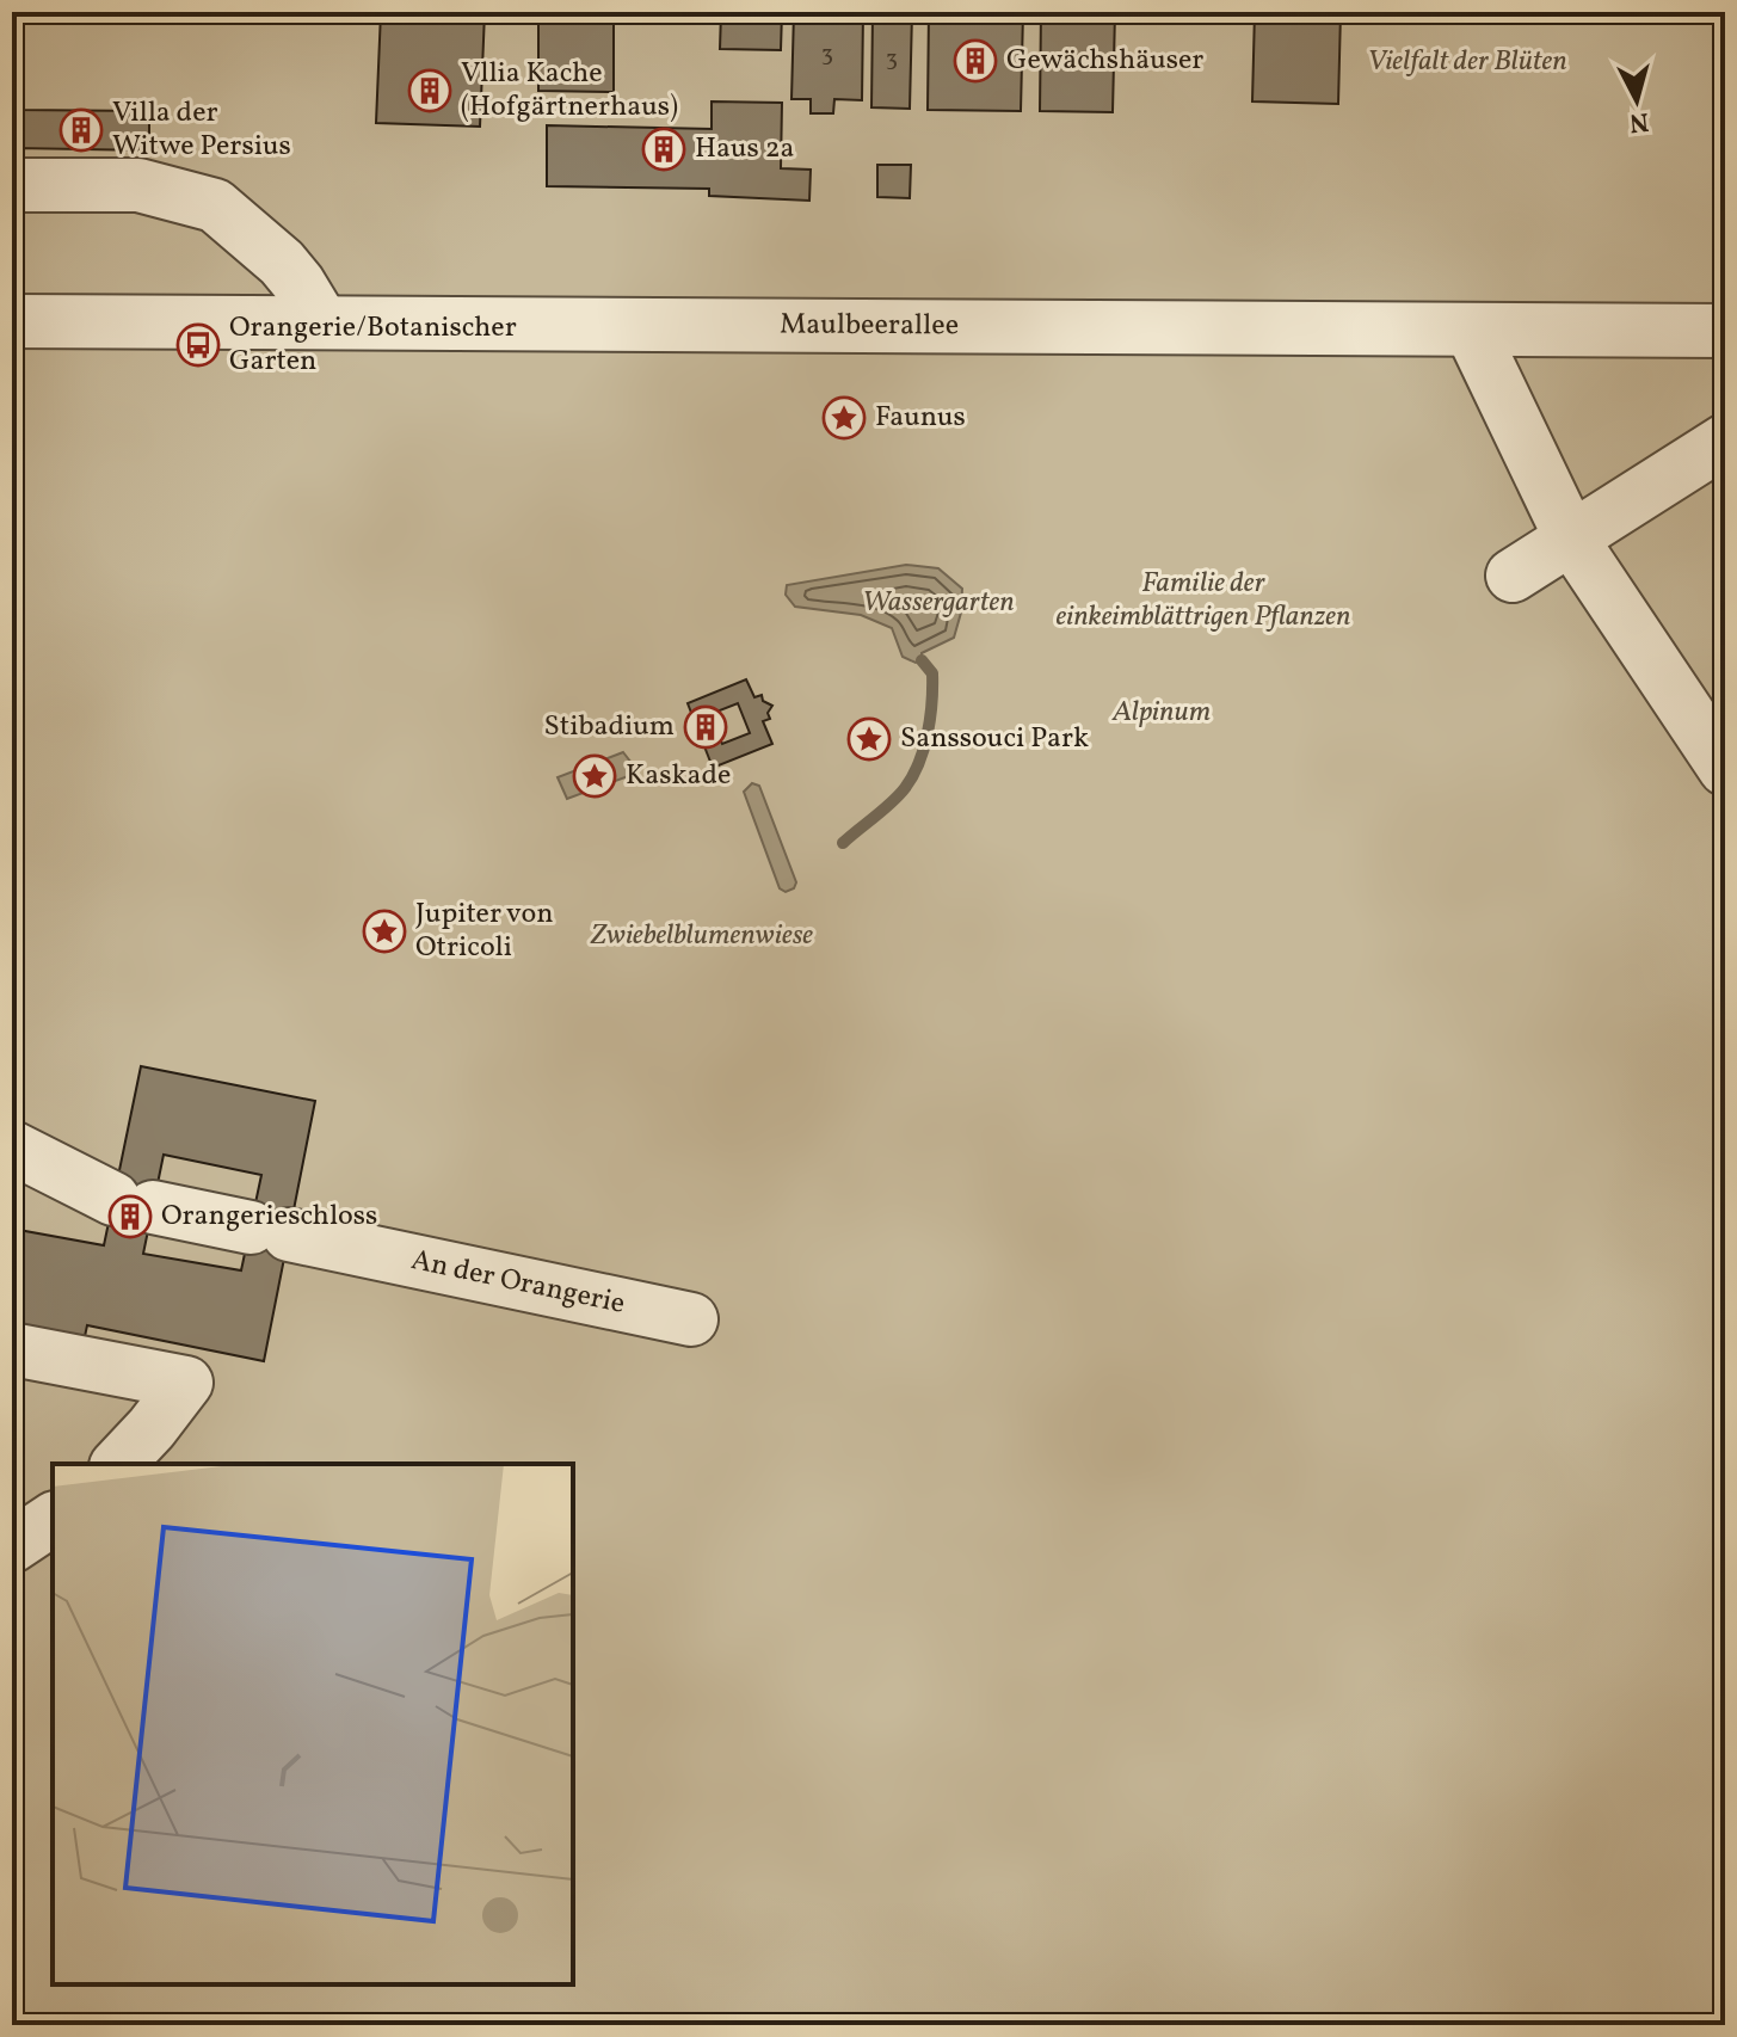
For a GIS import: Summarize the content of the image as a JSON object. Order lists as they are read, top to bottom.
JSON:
{
  "streets": {
    "street": ["Maulbeerallee", "An der Orangerie"]
  },
  "parks": [
    "Vielfalt der Blüten",
    "Familie der einkeimblättrigen Pflanzen",
    "Wassergarten",
    "Alpinum",
    "Zwiebelblumenwiese"
  ],
  "places": {
    "building": [
      "Gewächshäuser",
      "Vllia Kache (Hofgärtnerhaus)",
      "Villa der Witwe Persius",
      "Haus 2a",
      "Stibadium",
      "Orangerieschloss"
    ],
    "bus stop": ["Orangerie/Botanischer Garten"],
    "place": [
      "Faunus",
      "Sanssouci Park",
      "Kaskade",
      "Jupiter von Otricoli"
    ]
  },
  "house_numbers": ["3", "3"],
  "north": "bottom"
}
